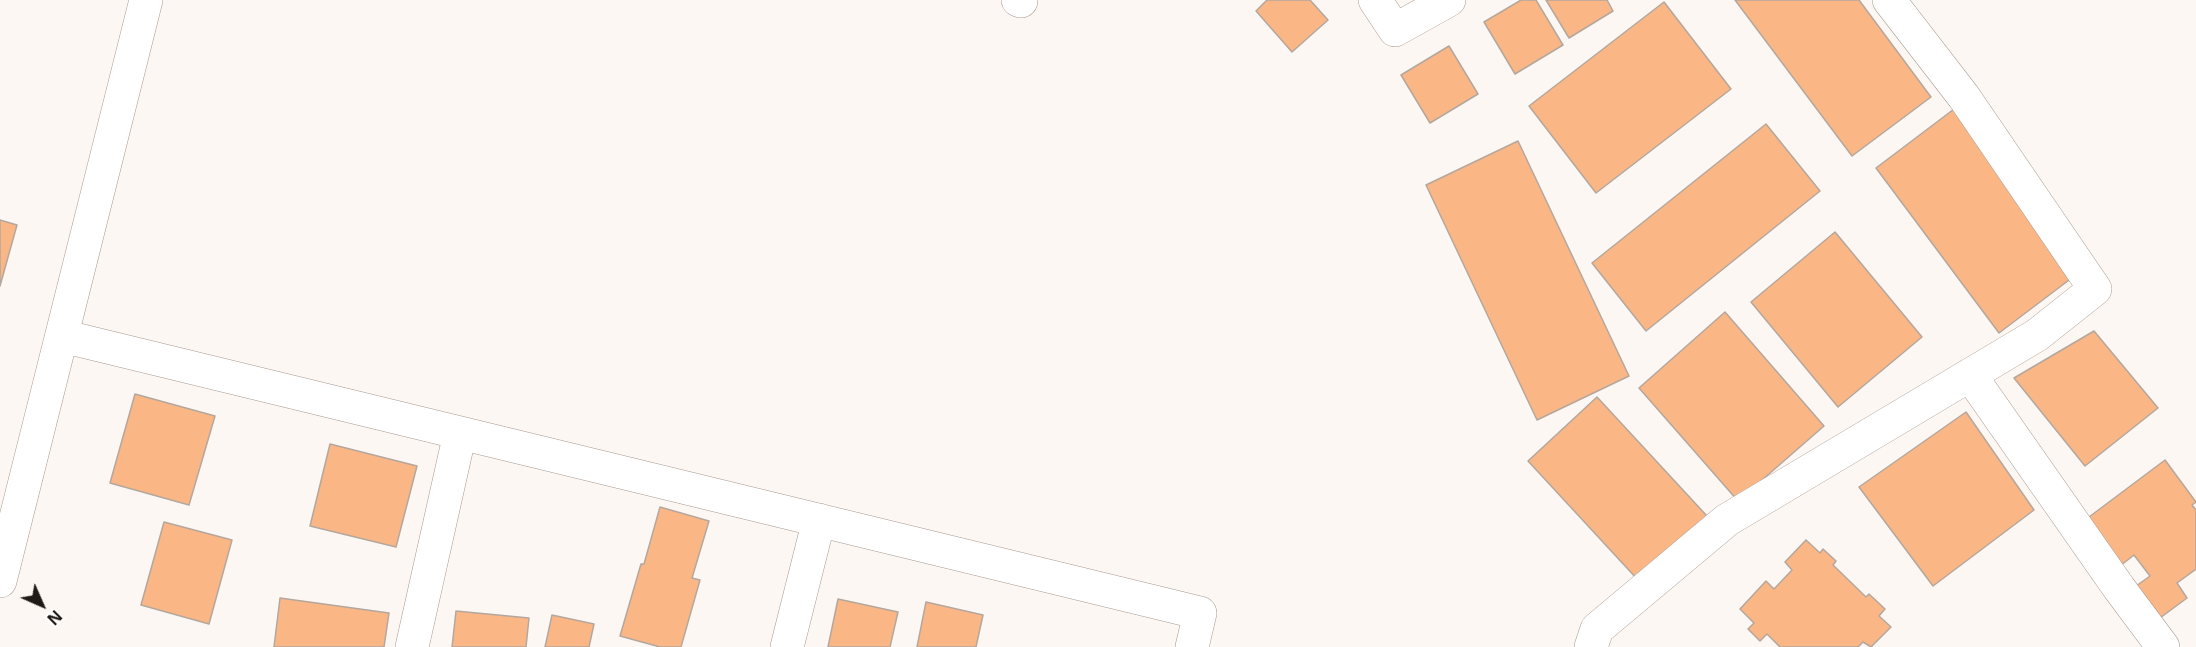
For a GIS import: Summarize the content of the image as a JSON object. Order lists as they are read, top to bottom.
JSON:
{
  "north": "bottom right"
}
